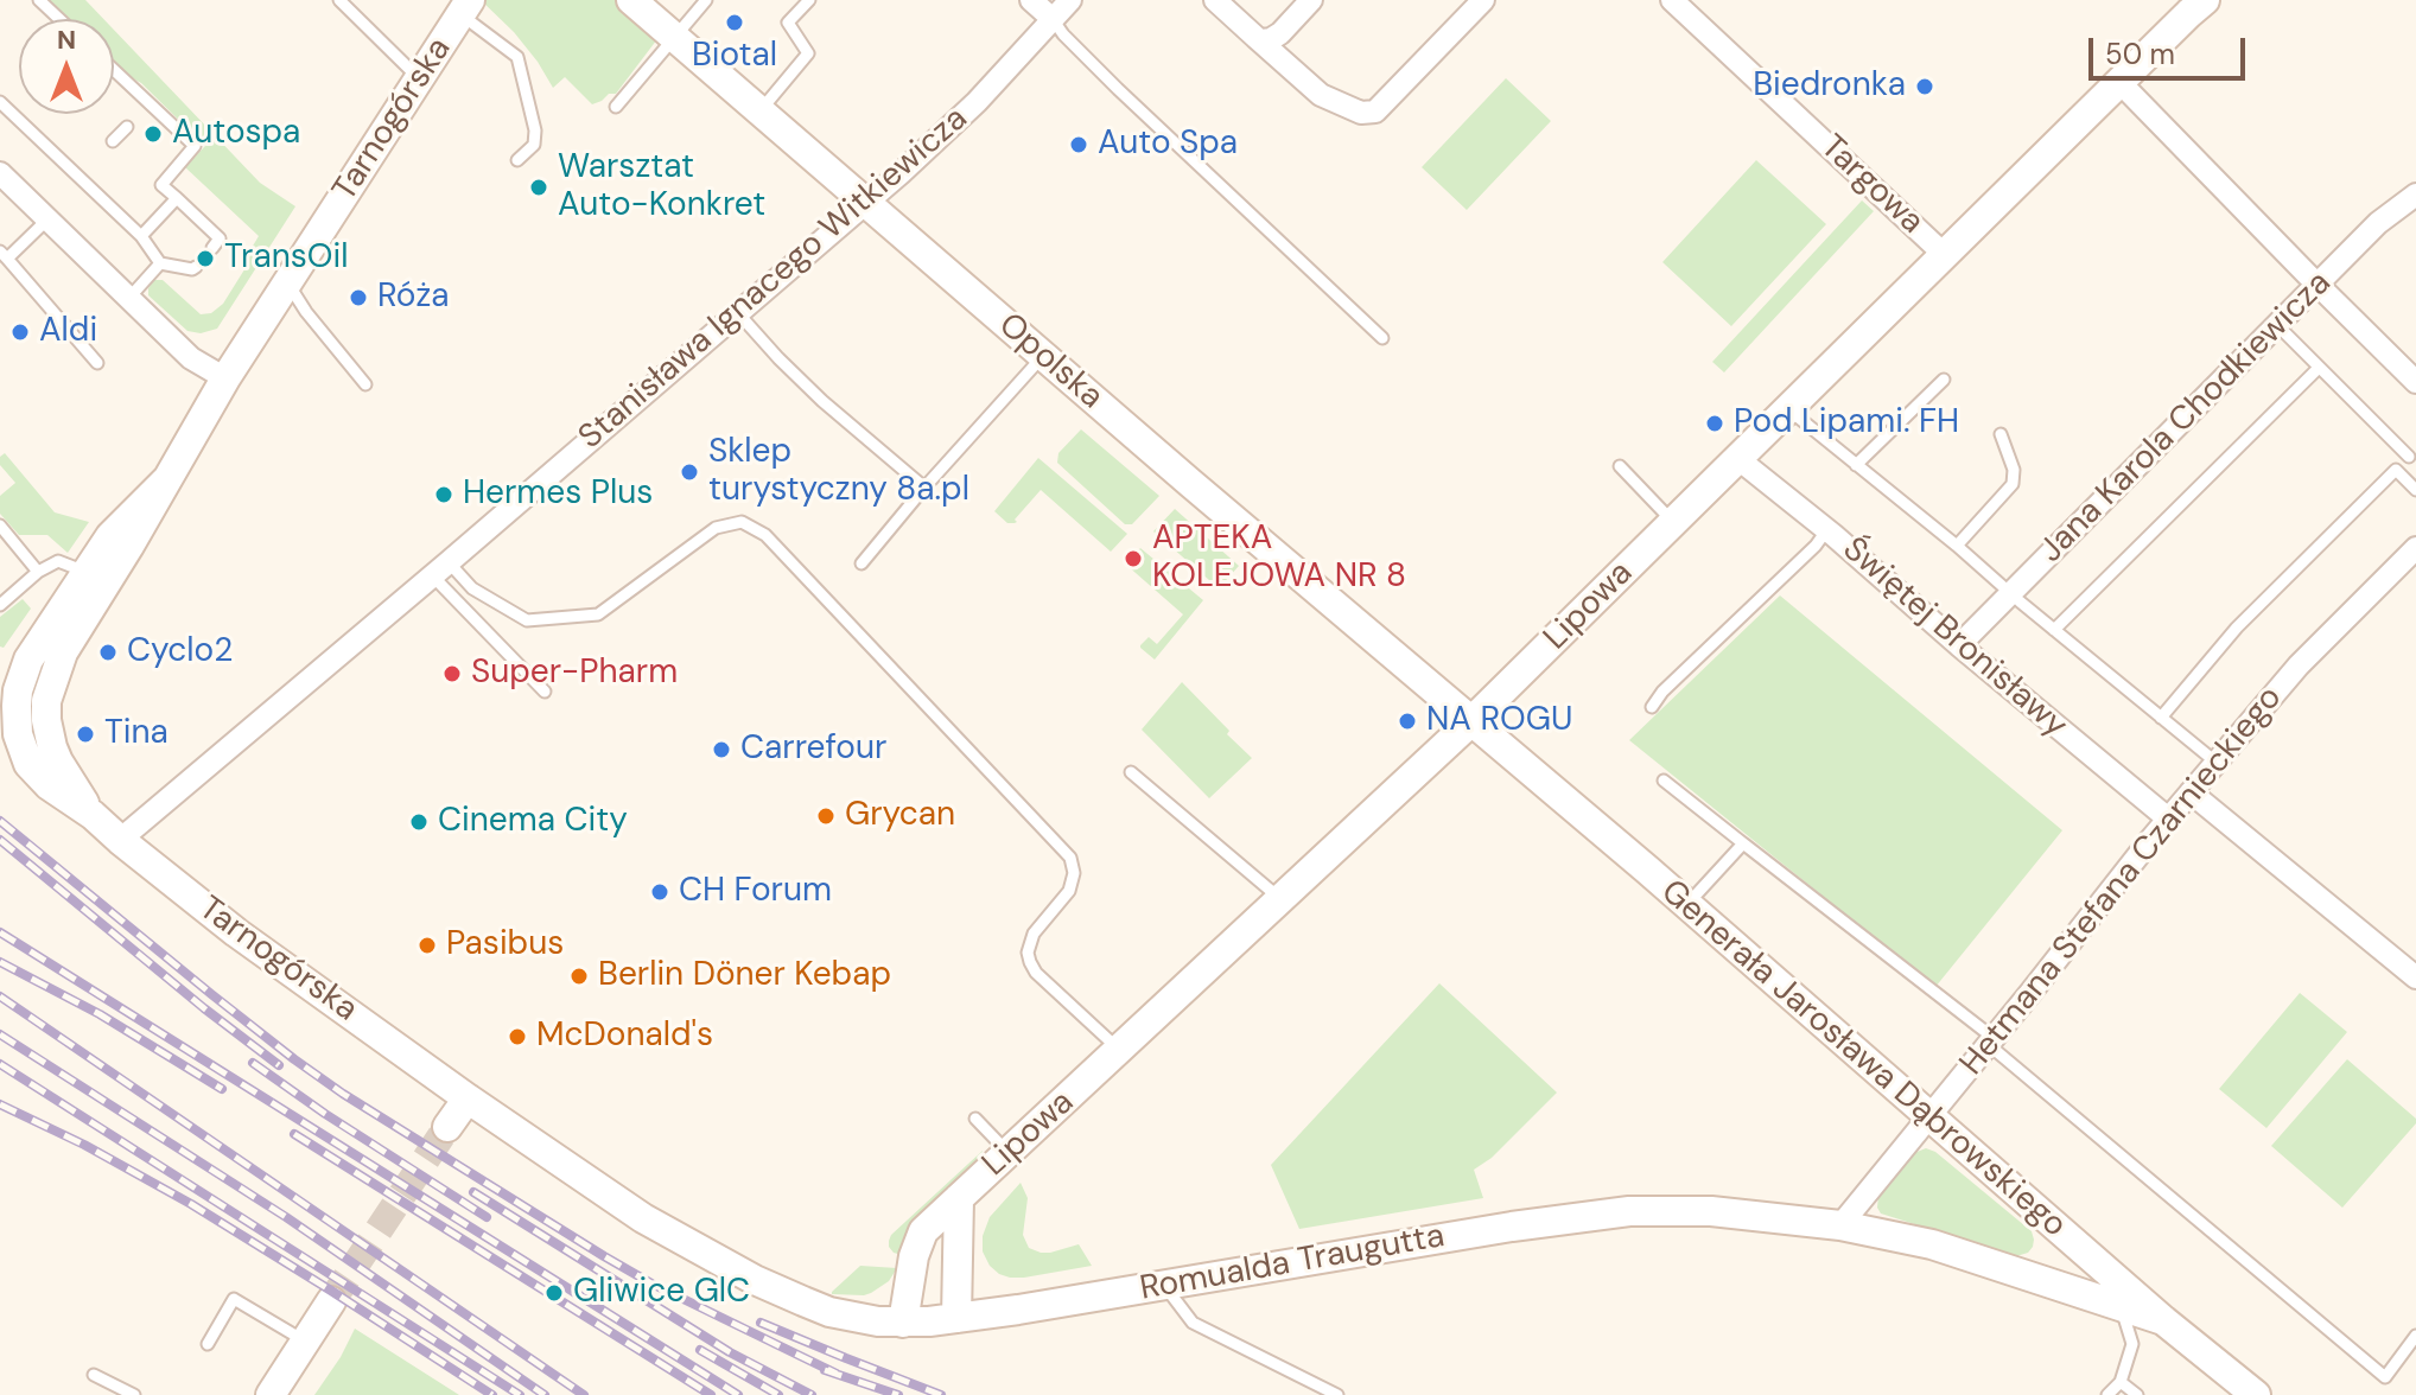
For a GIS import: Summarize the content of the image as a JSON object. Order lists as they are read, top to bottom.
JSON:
{
  "streets": {
    "street": [
      "Tarnogórska",
      "Targowa",
      "Stanisława Ignacego Witkiewicza",
      "Opolska",
      "Jana Karola Chodkiewicza",
      "Lipowa",
      "Świętej Bronisławy",
      "Hetmana Stefana Czarnieckiego",
      "Generała Jarosława Dąbrowskiego",
      "Romualda Traugutta"
    ]
  },
  "crossings": [
    ["Tarnogórska", "Stanisława Ignacego Witkiewicza"],
    ["Tarnogórska", "Romualda Traugutta"],
    ["Targowa", "Lipowa"],
    ["Stanisława Ignacego Witkiewicza", "Opolska"],
    ["Opolska", "Lipowa"],
    ["Opolska", "Generała Jarosława Dąbrowskiego"],
    ["Jana Karola Chodkiewicza", "Świętej Bronisławy"],
    ["Lipowa", "Świętej Bronisławy"],
    ["Lipowa", "Generała Jarosława Dąbrowskiego"],
    ["Lipowa", "Romualda Traugutta"],
    ["Świętej Bronisławy", "Hetmana Stefana Czarnieckiego"],
    ["Hetmana Stefana Czarnieckiego", "Generała Jarosława Dąbrowskiego"],
    ["Hetmana Stefana Czarnieckiego", "Romualda Traugutta"],
    ["Generała Jarosława Dąbrowskiego", "Romualda Traugutta"]
  ],
  "places": [
    "Biotal",
    "Biedronka",
    "Autospa",
    "Auto Spa",
    "Warsztat Auto-Konkret",
    "TransOil",
    "Róża",
    "Aldi",
    "Pod Lipami. FH",
    "Sklep turystyczny 8a.pl",
    "Hermes Plus",
    "APTEKA KOLEJOWA NR 8",
    "Cyclo2",
    "Super-Pharm",
    "NA ROGU",
    "Tina",
    "Carrefour",
    "Grycan",
    "Cinema City",
    "CH Forum",
    "Pasibus",
    "Berlin Döner Kebap",
    "McDonald's",
    "Gliwice GlC"
  ],
  "scale_bar": "50 m",
  "north": "top"
}
